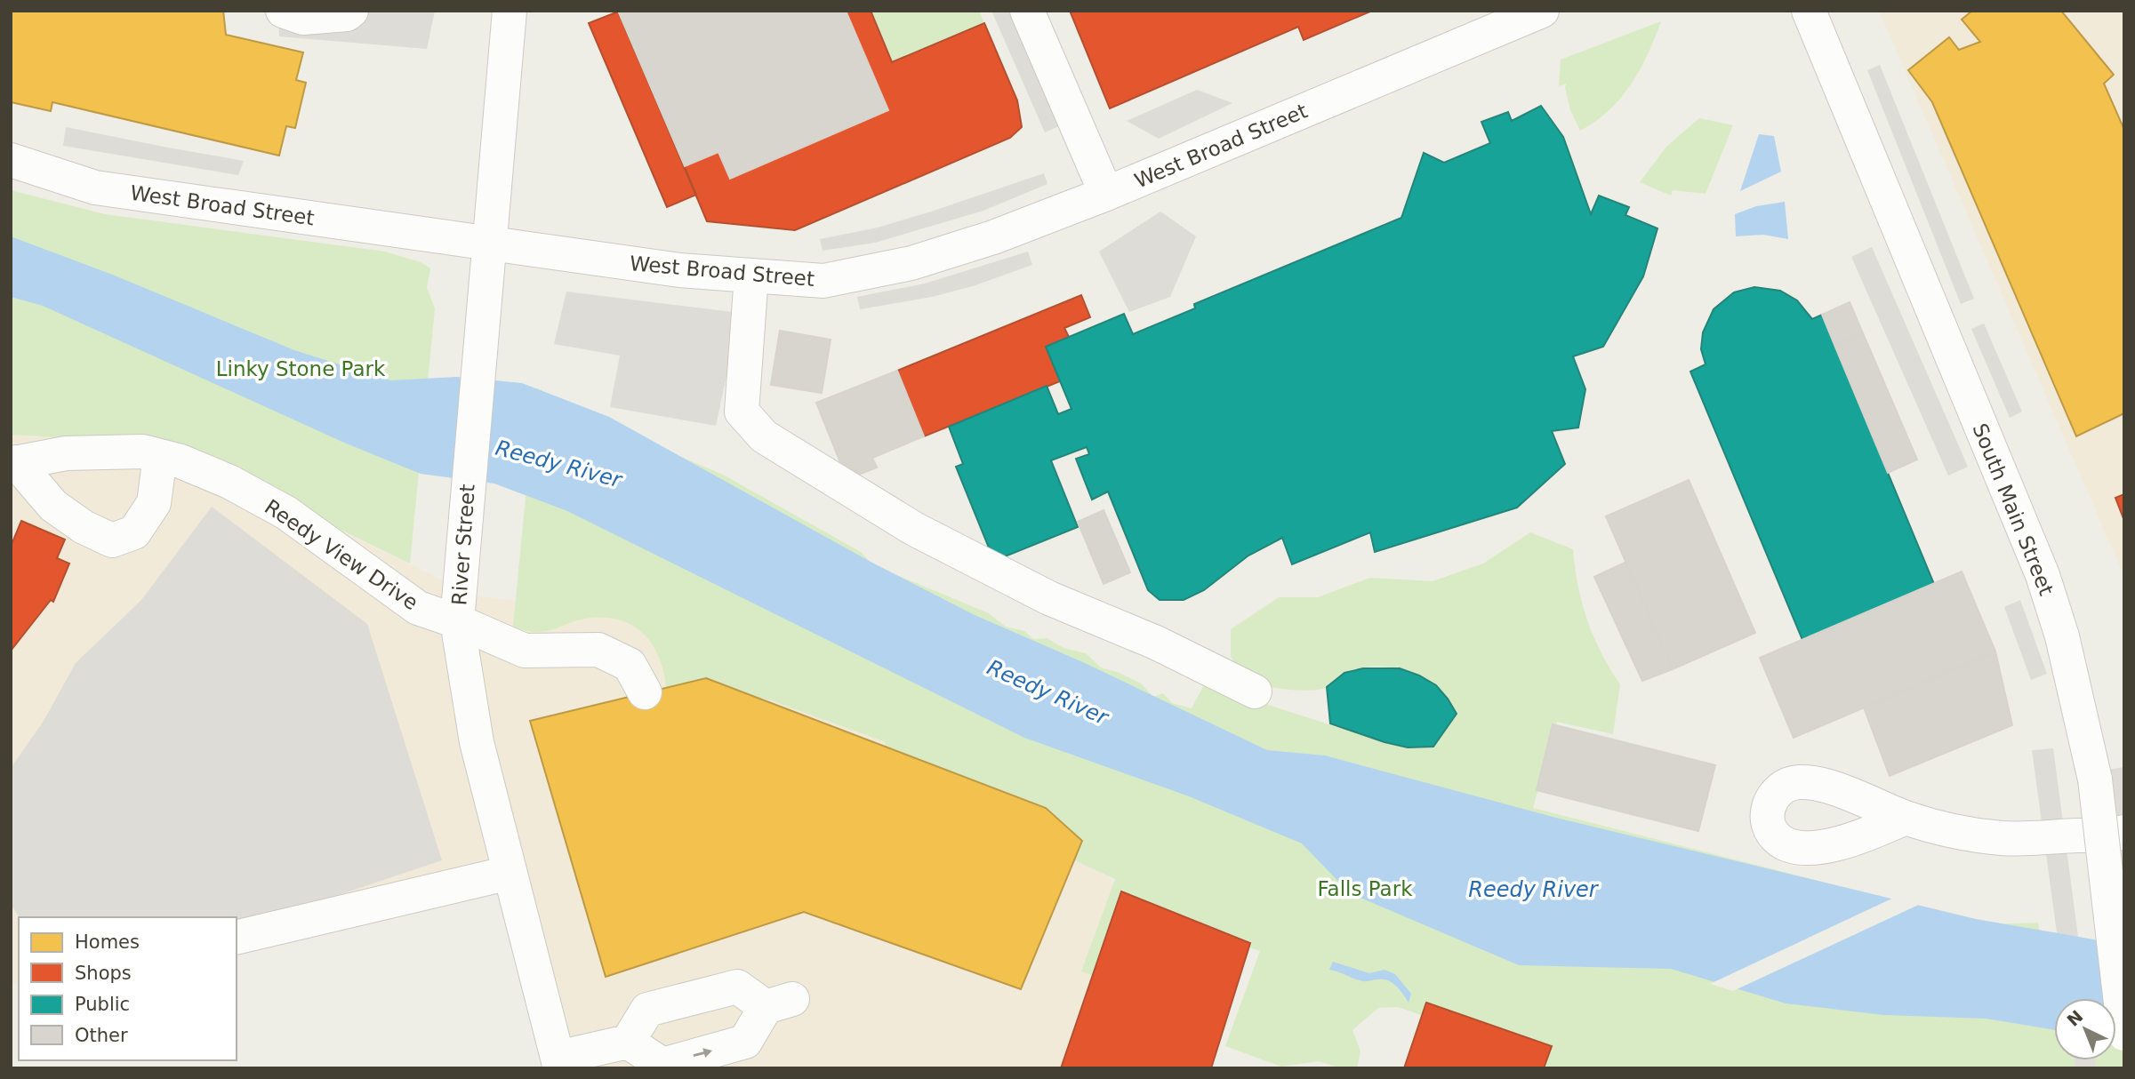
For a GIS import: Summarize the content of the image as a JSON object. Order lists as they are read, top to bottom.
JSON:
{
  "streets": {
    "street": [
      "West Broad Street",
      "South Main Street",
      "River Street",
      "Reedy View Drive"
    ]
  },
  "crossings": [
    ["West Broad Street", "River Street"],
    ["River Street", "Reedy View Drive"]
  ],
  "water": ["Reedy River"],
  "parks": ["Linky Stone Park", "Falls Park"],
  "legend": [
    "Homes",
    "Shops",
    "Public",
    "Other"
  ],
  "north": "top left"
}
